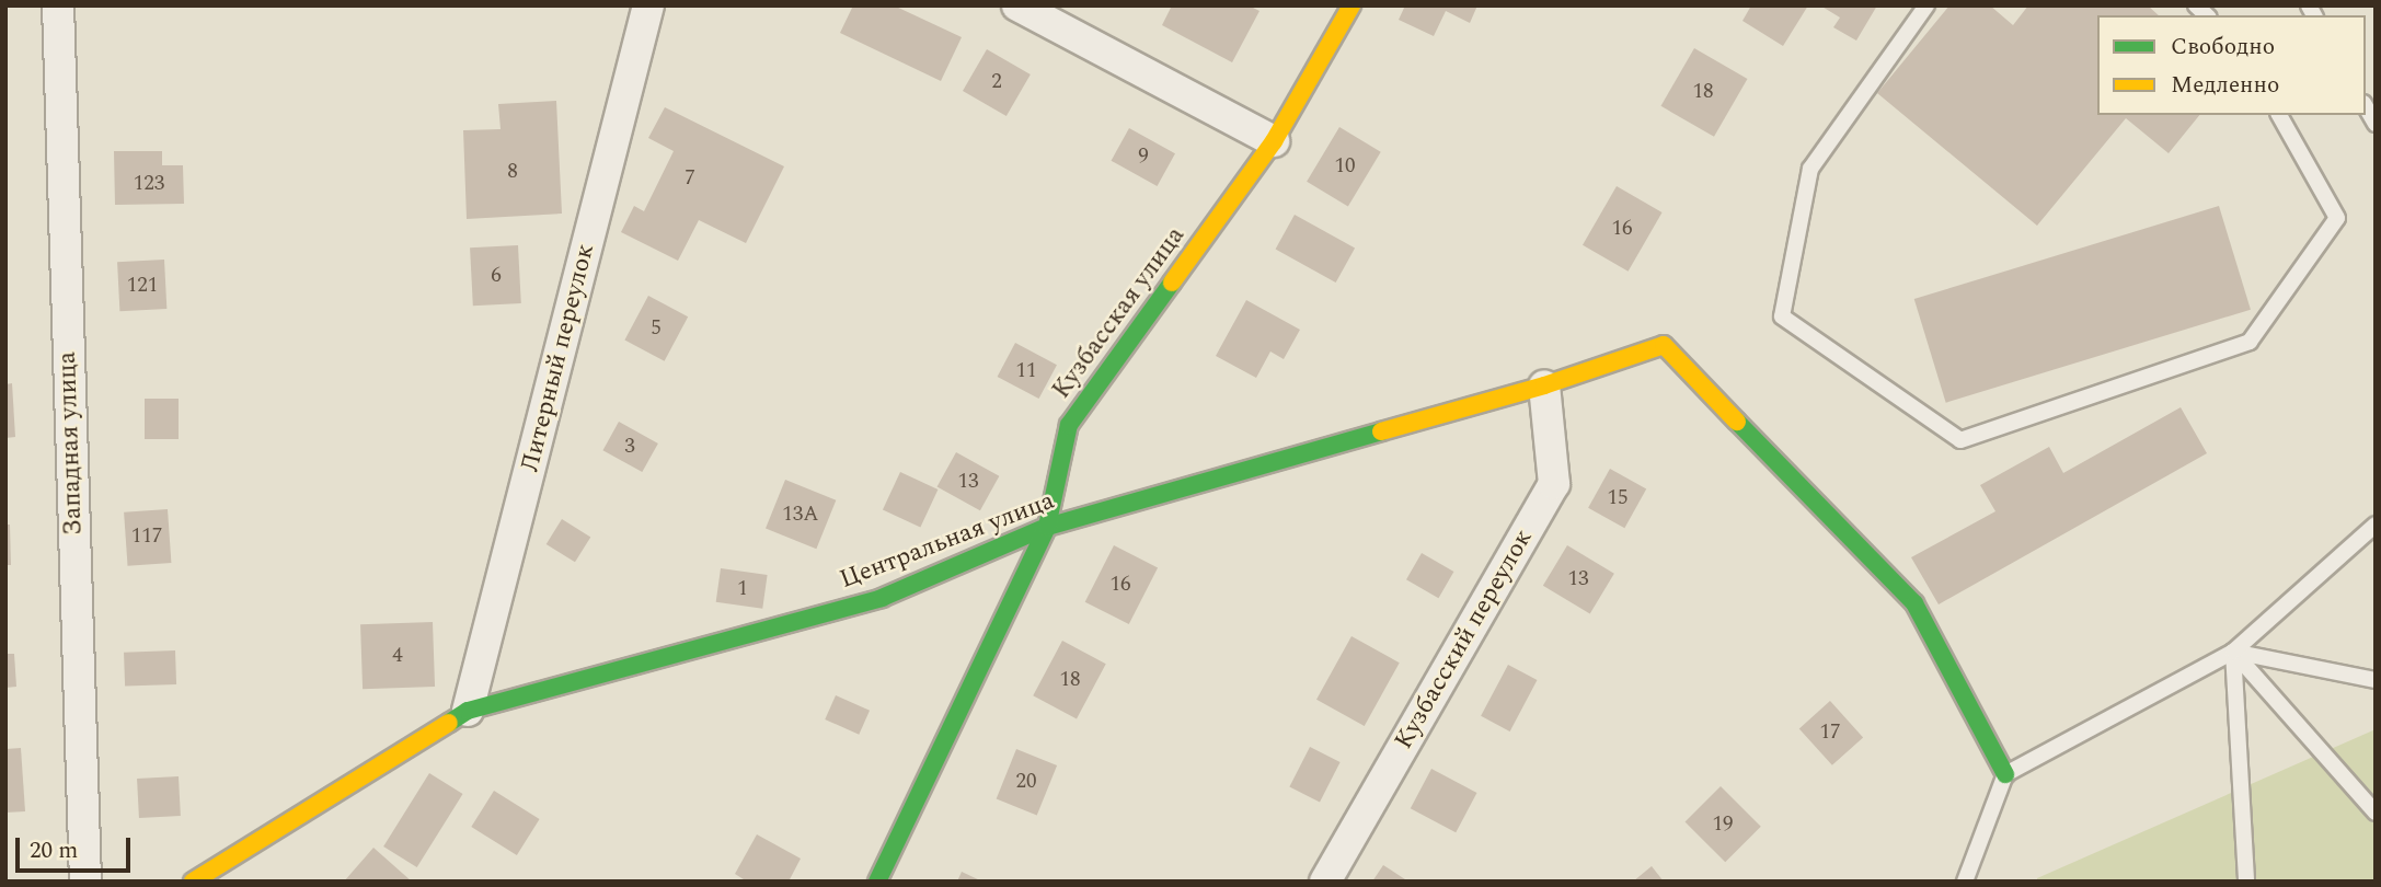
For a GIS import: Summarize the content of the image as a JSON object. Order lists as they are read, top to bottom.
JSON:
{
  "streets": {
    "street": [
      "Кузбасская улица",
      "Литерный переулок",
      "Западная улица",
      "Центральная улица",
      "Кузбасский переулок"
    ]
  },
  "crossings": [
    ["Кузбасская улица", "Центральная улица"],
    ["Литерный переулок", "Центральная улица"],
    ["Центральная улица", "Кузбасский переулок"]
  ],
  "house_numbers": [
    "2",
    "18",
    "9",
    "10",
    "8",
    "7",
    "123",
    "16",
    "6",
    "121",
    "5",
    "11",
    "3",
    "13",
    "15",
    "13А",
    "117",
    "13",
    "16",
    "1",
    "4",
    "18",
    "17",
    "20",
    "19"
  ],
  "legend": ["Свободно", "Медленно"],
  "scale_bar": "20 m"
}
